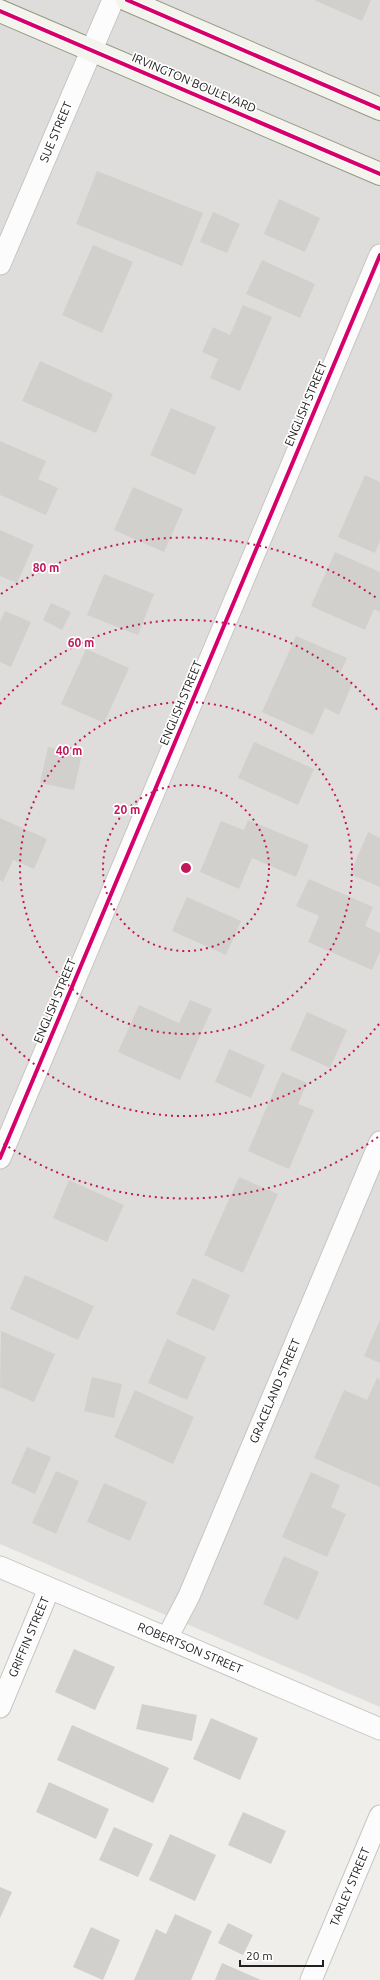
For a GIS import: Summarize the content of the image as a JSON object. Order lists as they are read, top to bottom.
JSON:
{
  "streets": {
    "main road": ["IRVINGTON BOULEVARD"],
    "street": [
      "SUE STREET",
      "ENGLISH STREET",
      "GRACELAND STREET",
      "GRIFFIN STREET",
      "ROBERTSON STREET",
      "TARLEY STREET"
    ]
  },
  "crossings": [
    ["IRVINGTON BOULEVARD", "SUE STREET"],
    ["GRACELAND STREET", "ROBERTSON STREET"],
    ["GRIFFIN STREET", "ROBERTSON STREET"]
  ],
  "scale_bar": "20 m",
  "rings": [
    "80 m",
    "60 m",
    "40 m",
    "20 m"
  ]
}
